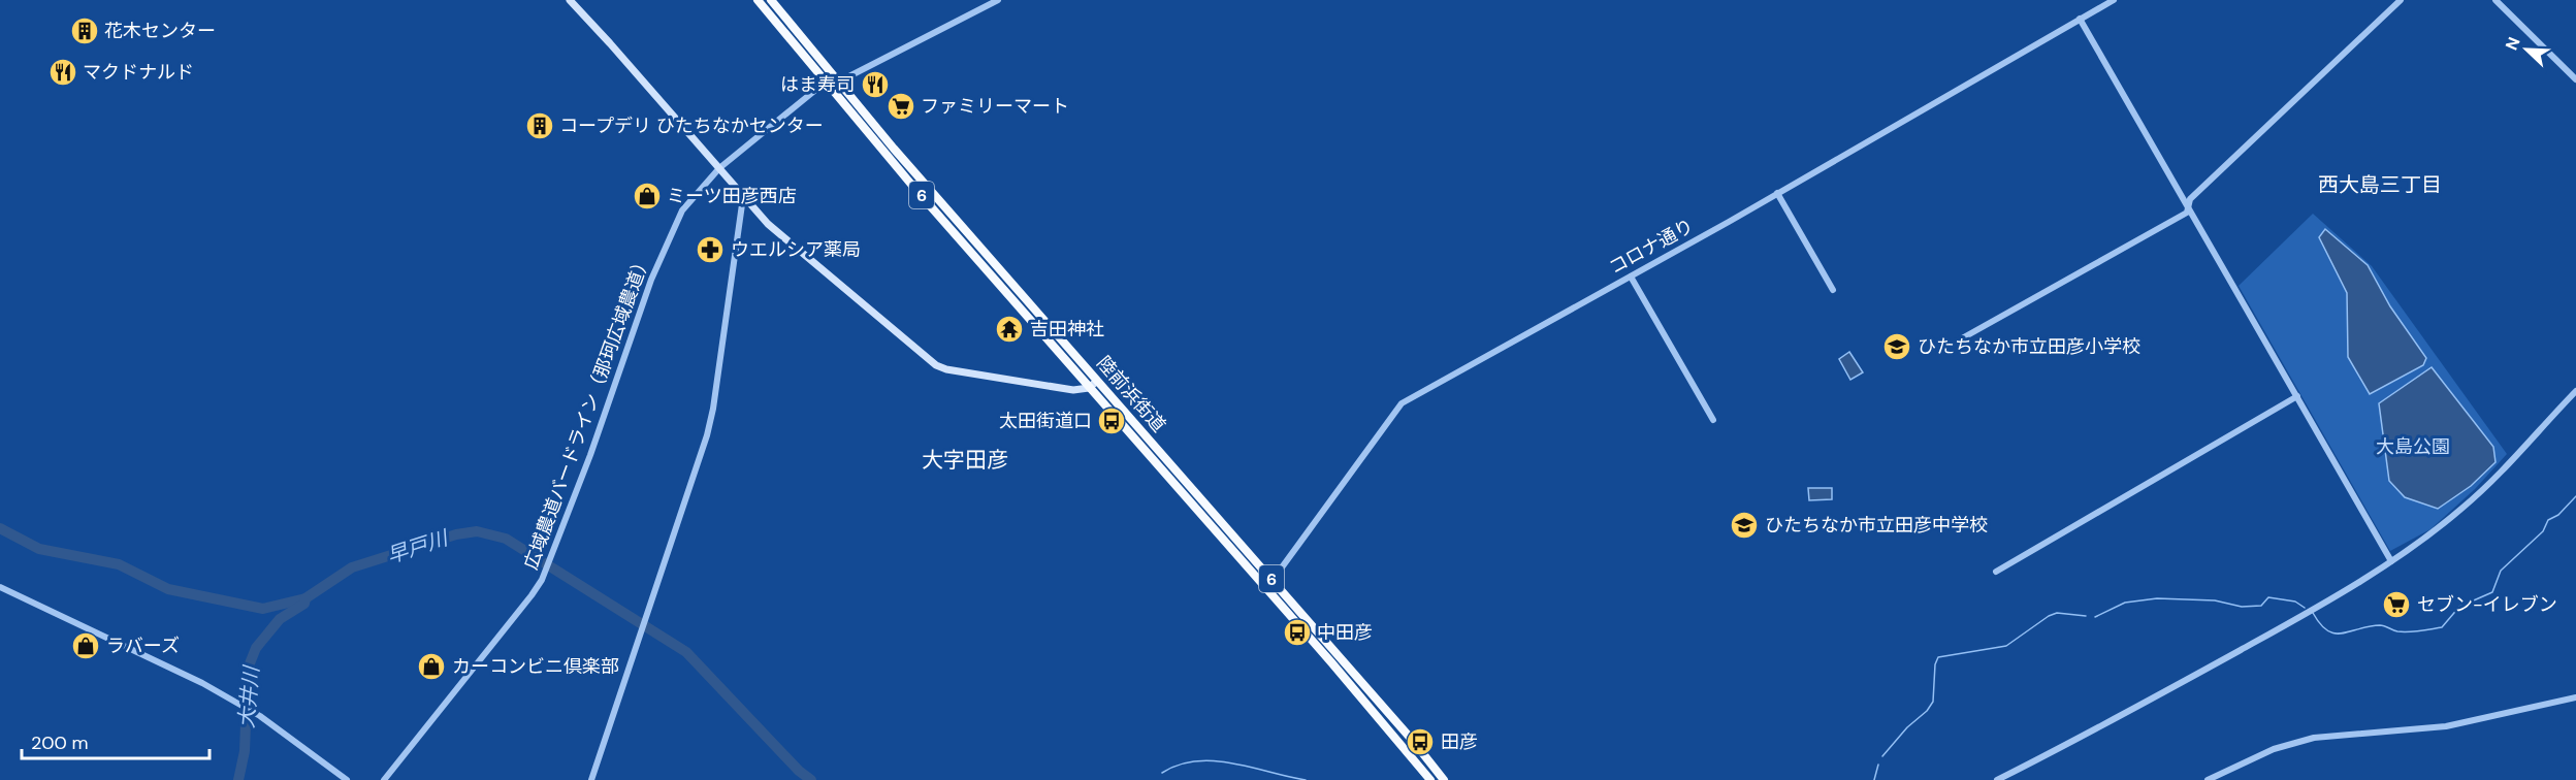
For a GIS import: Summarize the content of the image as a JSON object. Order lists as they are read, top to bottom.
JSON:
{
  "streets": {
    "highway": ["6", "陸前浜街道"],
    "street": ["コロナ通り", "広域農道バードライン（那珂広域農道）"]
  },
  "crossings": [
    ["コロナ通り", "陸前浜街道"],
    ["陸前浜街道", "広域農道バードライン（那珂広域農道）"]
  ],
  "districts": ["西大島三丁目", "大字田彦"],
  "water": ["早戸川", "大井川"],
  "parks": ["大島公園"],
  "places": {
    "building": ["花木センター", "コープデリ ひたちなかセンター"],
    "restaurant": ["マクドナルド", "はま寿司"],
    "supermarket": ["ファミリーマート", "セブン-イレブン"],
    "shop": ["ミーツ田彦西店", "ラバーズ", "カーコンビニ倶楽部"],
    "pharmacy": ["ウエルシア薬局"],
    "temple": ["吉田神社"],
    "school or university": ["ひたちなか市立田彦小学校", "ひたちなか市立田彦中学校"],
    "bus stop": ["太田街道口", "中田彦", "田彦"]
  },
  "scale_bar": "200 m",
  "north": "top left"
}
